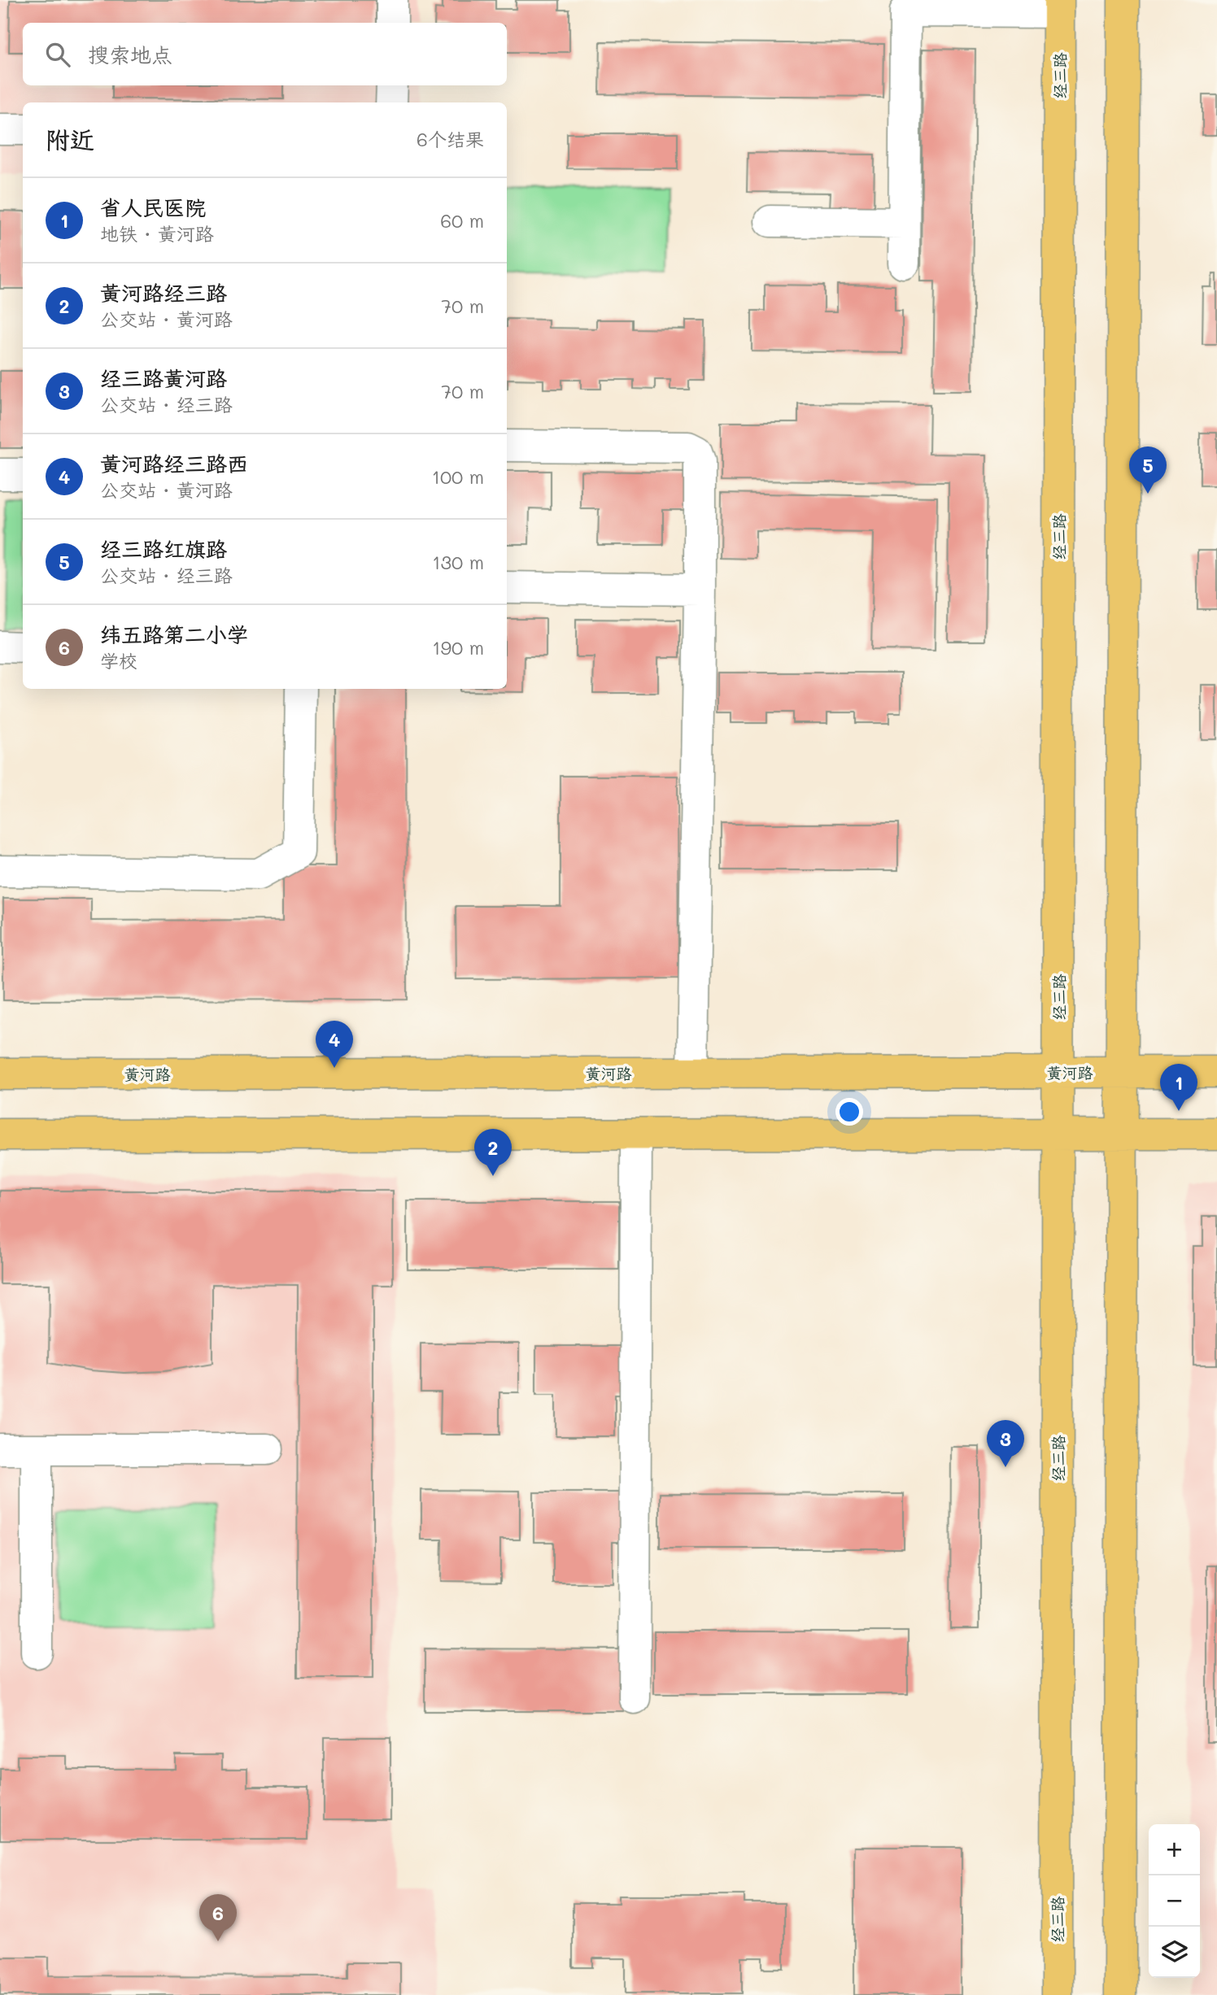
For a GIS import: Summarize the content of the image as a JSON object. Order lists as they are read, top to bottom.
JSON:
{
  "streets": {
    "main road": ["经三路", "黄河路"]
  },
  "crossings": [
    ["经三路", "黄河路"]
  ],
  "page": {
    "search": "搜索地点",
    "heading": ["附近", "6个结果"],
    "list": [
      {
        "mark": "1",
        "name": "省人民医院",
        "note": "地铁 · 黄河路",
        "value": "60 m"
      },
      {
        "mark": "2",
        "name": "黄河路经三路",
        "note": "公交站 · 黄河路",
        "value": "70 m"
      },
      {
        "mark": "3",
        "name": "经三路黄河路",
        "note": "公交站 · 经三路",
        "value": "70 m"
      },
      {
        "mark": "4",
        "name": "黄河路经三路西",
        "note": "公交站 · 黄河路",
        "value": "100 m"
      },
      {
        "mark": "5",
        "name": "经三路红旗路",
        "note": "公交站 · 经三路",
        "value": "130 m"
      },
      {
        "mark": "6",
        "name": "纬五路第二小学",
        "note": "学校",
        "value": "190 m"
      }
    ],
    "pins": [
      "5",
      "4",
      "1",
      "2",
      "3",
      "6"
    ],
    "map_buttons": ["+", "−"]
  }
}
